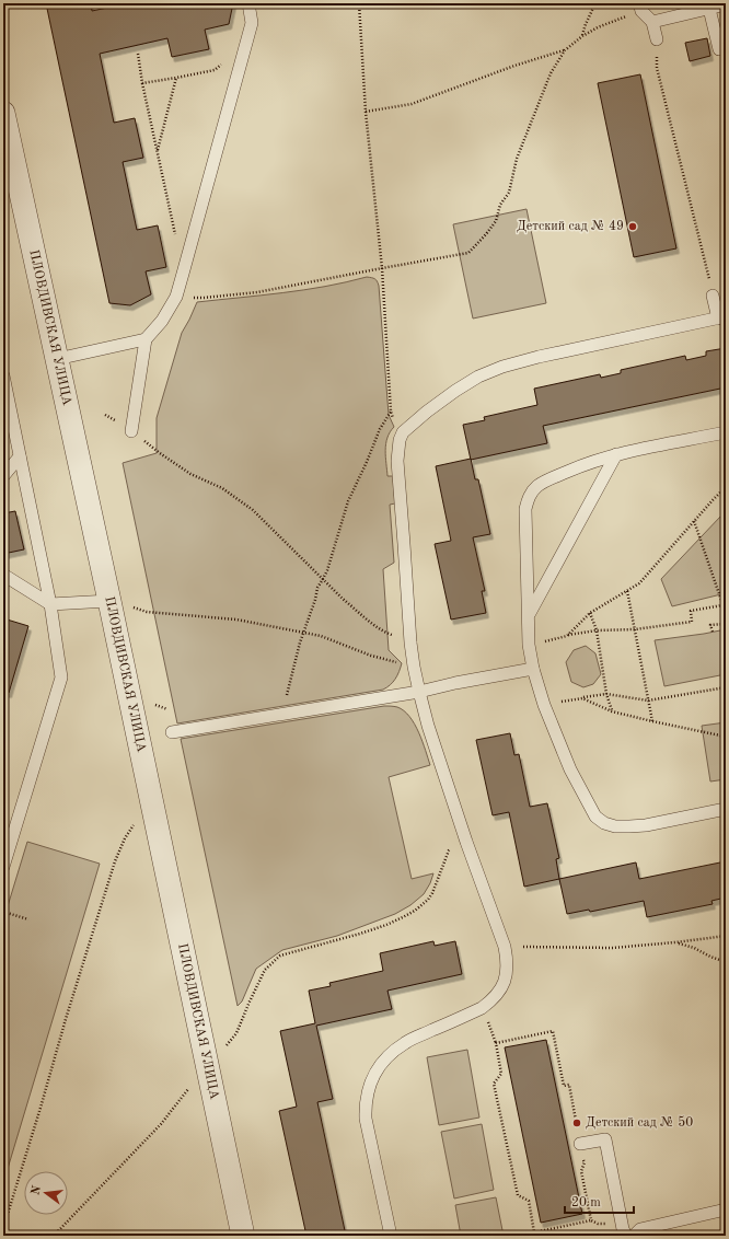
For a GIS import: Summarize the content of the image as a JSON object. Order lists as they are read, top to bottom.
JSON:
{
  "streets": {
    "street": ["ПЛОВДИВСКАЯ УЛИЦА"]
  },
  "places": ["Детский сад № 49", "Детский сад № 50"],
  "scale_bar": "20 m",
  "north": "left"
}
